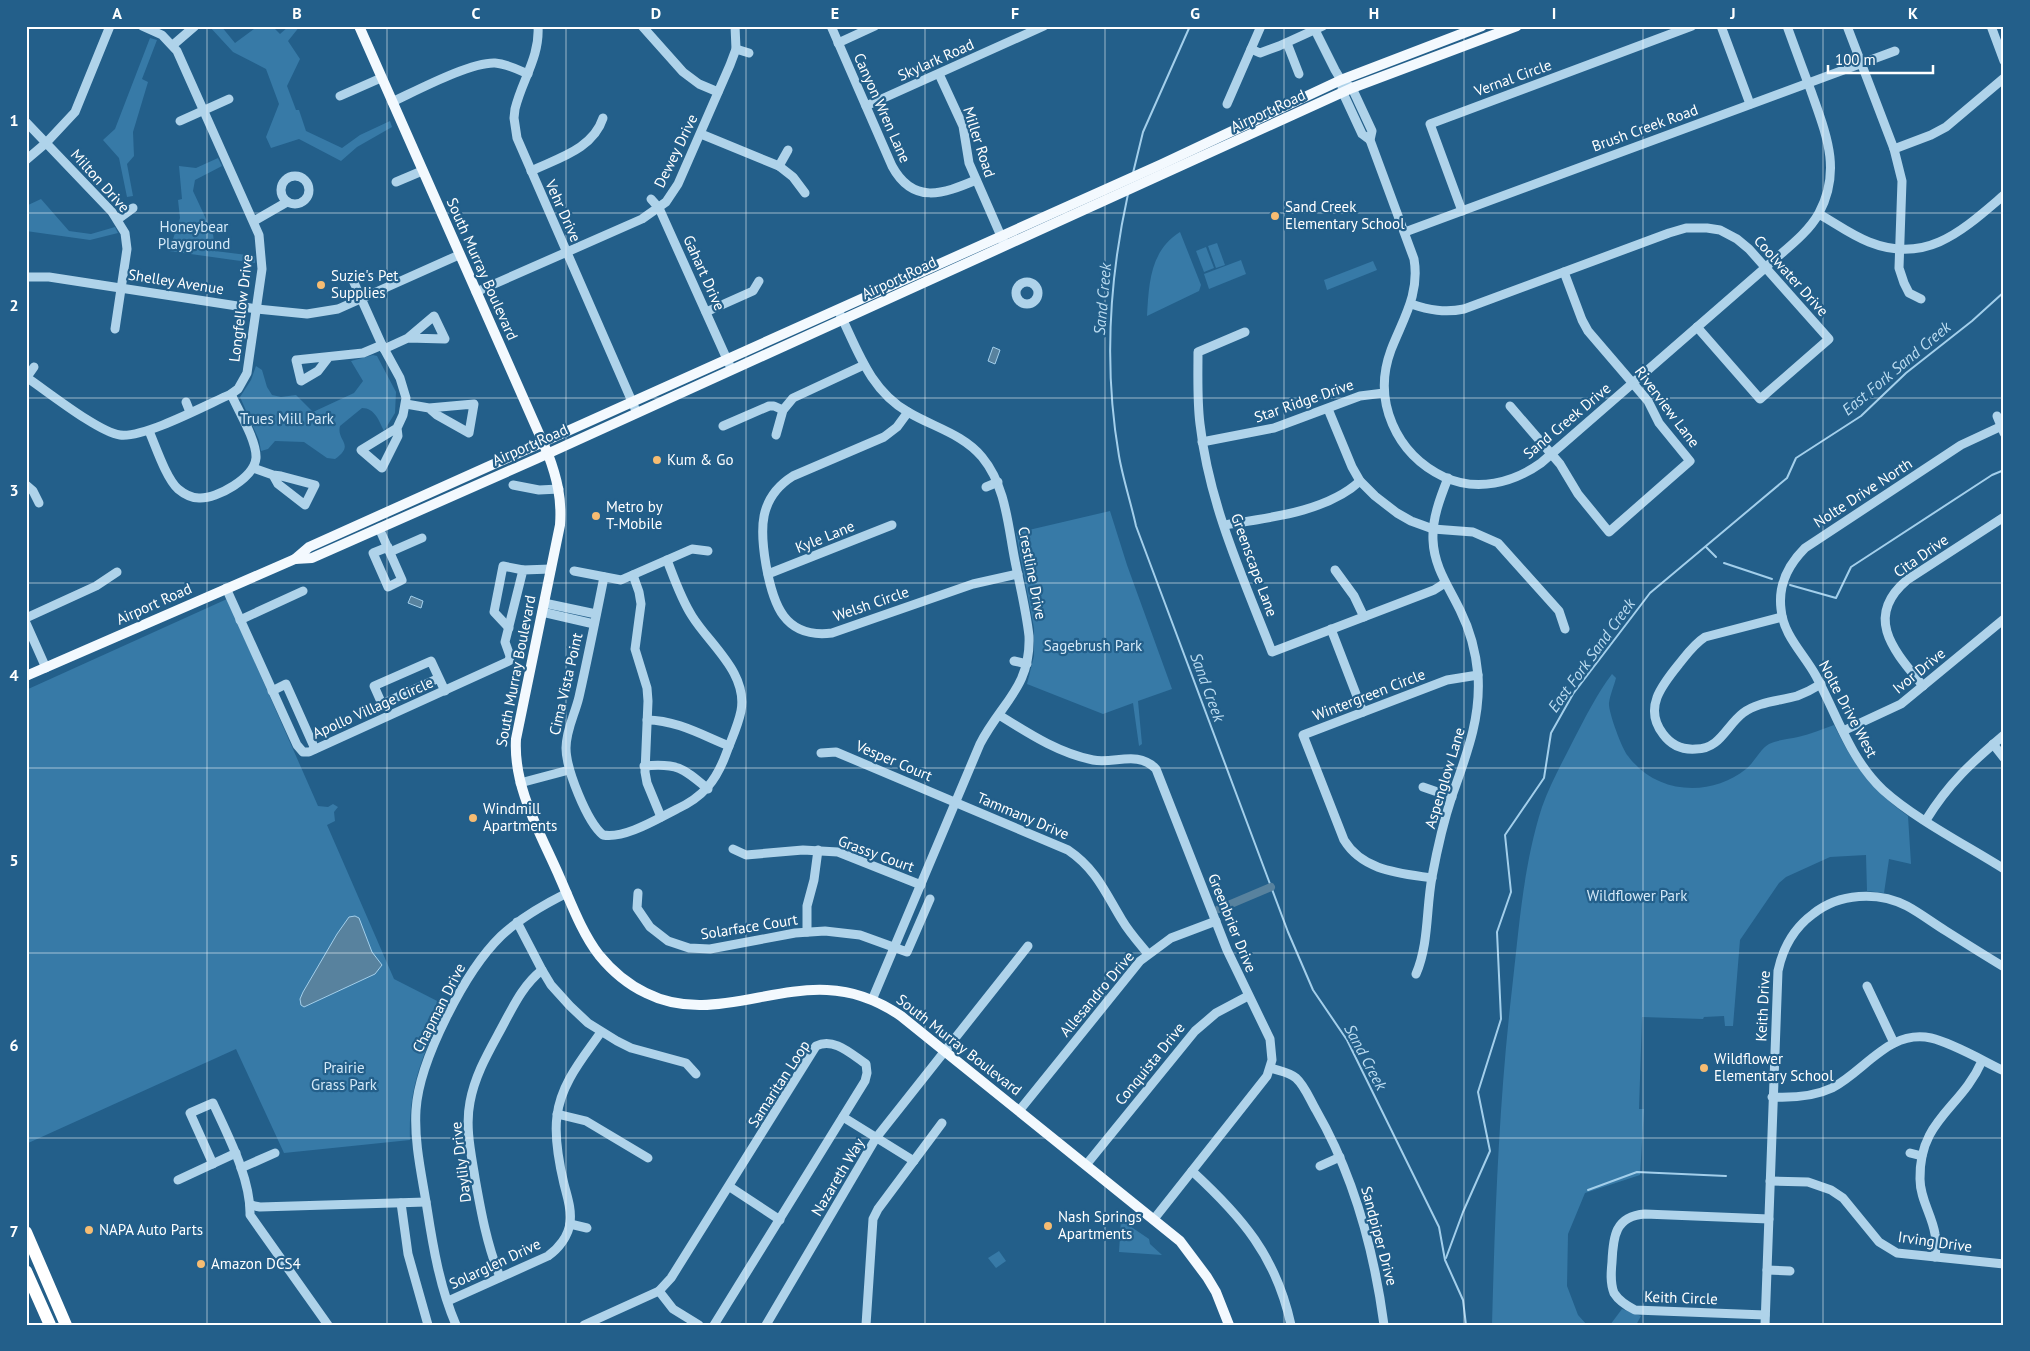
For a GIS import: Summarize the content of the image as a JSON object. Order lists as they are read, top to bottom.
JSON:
{
  "streets": {
    "main road": ["Airport Road", "South Murray Boulevard"],
    "street": [
      "Skylark Road",
      "Vernal Circle",
      "Canyon Wren Lane",
      "Brush Creek Road",
      "Miller Road",
      "Dewey Drive",
      "Milton Drive",
      "Vehr Drive",
      "Gahart Drive",
      "Coolwater Drive",
      "Shelley Avenue",
      "Longfellow Drive",
      "Star Ridge Drive",
      "Riverview Lane",
      "Sand Creek Drive",
      "Nolte Drive North",
      "Kyle Lane",
      "Cita Drive",
      "Greenscape Lane",
      "Crestline Drive",
      "Welsh Circle",
      "Ivor Drive",
      "Cima Vista Point",
      "Wintergreen Circle",
      "Apollo Village Circle",
      "Nolte Drive West",
      "Vesper Court",
      "Aspenglow Lane",
      "Tammany Drive",
      "Grassy Court",
      "Greenbrier Drive",
      "Solarface Court",
      "Allesandro Drive",
      "Keith Drive",
      "Chapman Drive",
      "Conquista Drive",
      "Samaritan Loop",
      "Daylily Drive",
      "Nazareth Way",
      "Sandpiper Drive",
      "Irving Drive",
      "Solarglen Drive",
      "Keith Circle"
    ]
  },
  "crossings": [
    ["Skylark Road", "Canyon Wren Lane"],
    ["Skylark Road", "Miller Road"],
    ["Vernal Circle", "Brush Creek Road"],
    ["Canyon Wren Lane", "Miller Road"],
    ["Airport Road", "Miller Road"],
    ["Airport Road", "Vehr Drive"],
    ["Airport Road", "South Murray Boulevard"],
    ["Airport Road", "Gahart Drive"],
    ["Airport Road", "Sand Creek Drive"],
    ["Airport Road", "Crestline Drive"],
    ["Airport Road", "Apollo Village Circle"],
    ["Brush Creek Road", "Sand Creek Drive"],
    ["Dewey Drive", "Vehr Drive"],
    ["Dewey Drive", "South Murray Boulevard"],
    ["Dewey Drive", "Gahart Drive"],
    ["Milton Drive", "Shelley Avenue"],
    ["South Murray Boulevard", "Shelley Avenue"],
    ["South Murray Boulevard", "Crestline Drive"],
    ["South Murray Boulevard", "Allesandro Drive"],
    ["South Murray Boulevard", "Chapman Drive"],
    ["South Murray Boulevard", "Conquista Drive"],
    ["South Murray Boulevard", "Nazareth Way"],
    ["Coolwater Drive", "Riverview Lane"],
    ["Coolwater Drive", "Sand Creek Drive"],
    ["Shelley Avenue", "Longfellow Drive"],
    ["Star Ridge Drive", "Sand Creek Drive"],
    ["Star Ridge Drive", "Greenscape Lane"],
    ["Riverview Lane", "Sand Creek Drive"],
    ["Sand Creek Drive", "Aspenglow Lane"],
    ["Nolte Drive North", "Nolte Drive West"],
    ["Kyle Lane", "Welsh Circle"],
    ["Cita Drive", "Ivor Drive"],
    ["Greenscape Lane", "Aspenglow Lane"],
    ["Crestline Drive", "Welsh Circle"],
    ["Crestline Drive", "Vesper Court"],
    ["Crestline Drive", "Tammany Drive"],
    ["Crestline Drive", "Grassy Court"],
    ["Crestline Drive", "Solarface Court"],
    ["Ivor Drive", "Nolte Drive West"],
    ["Wintergreen Circle", "Aspenglow Lane"],
    ["Vesper Court", "Tammany Drive"],
    ["Tammany Drive", "Allesandro Drive"],
    ["Grassy Court", "Solarface Court"],
    ["Greenbrier Drive", "Allesandro Drive"],
    ["Greenbrier Drive", "Conquista Drive"],
    ["Greenbrier Drive", "Sandpiper Drive"],
    ["Keith Drive", "Irving Drive"],
    ["Keith Drive", "Keith Circle"],
    ["Chapman Drive", "Solarglen Drive"],
    ["Daylily Drive", "Solarglen Drive"]
  ],
  "water": ["Sand Creek", "East Fork Sand Creek"],
  "parks": [
    "Honeybear Playground",
    "Trues Mill Park",
    "Sagebrush Park",
    "Wildflower Park",
    "Prairie Grass Park"
  ],
  "places": [
    "Sand Creek Elementary School",
    "Suzie's Pet Supplies",
    "Kum & Go",
    "Metro by T-Mobile",
    "Windmill Apartments",
    "Wildflower Elementary School",
    "Nash Springs Apartments",
    "NAPA Auto Parts",
    "Amazon DCS4"
  ],
  "scale_bar": "100 m",
  "grid": {
    "columns": [
      "A",
      "B",
      "C",
      "D",
      "E",
      "F",
      "G",
      "H",
      "I",
      "J",
      "K"
    ],
    "rows": [
      "1",
      "2",
      "3",
      "4",
      "5",
      "6",
      "7"
    ]
  }
}
